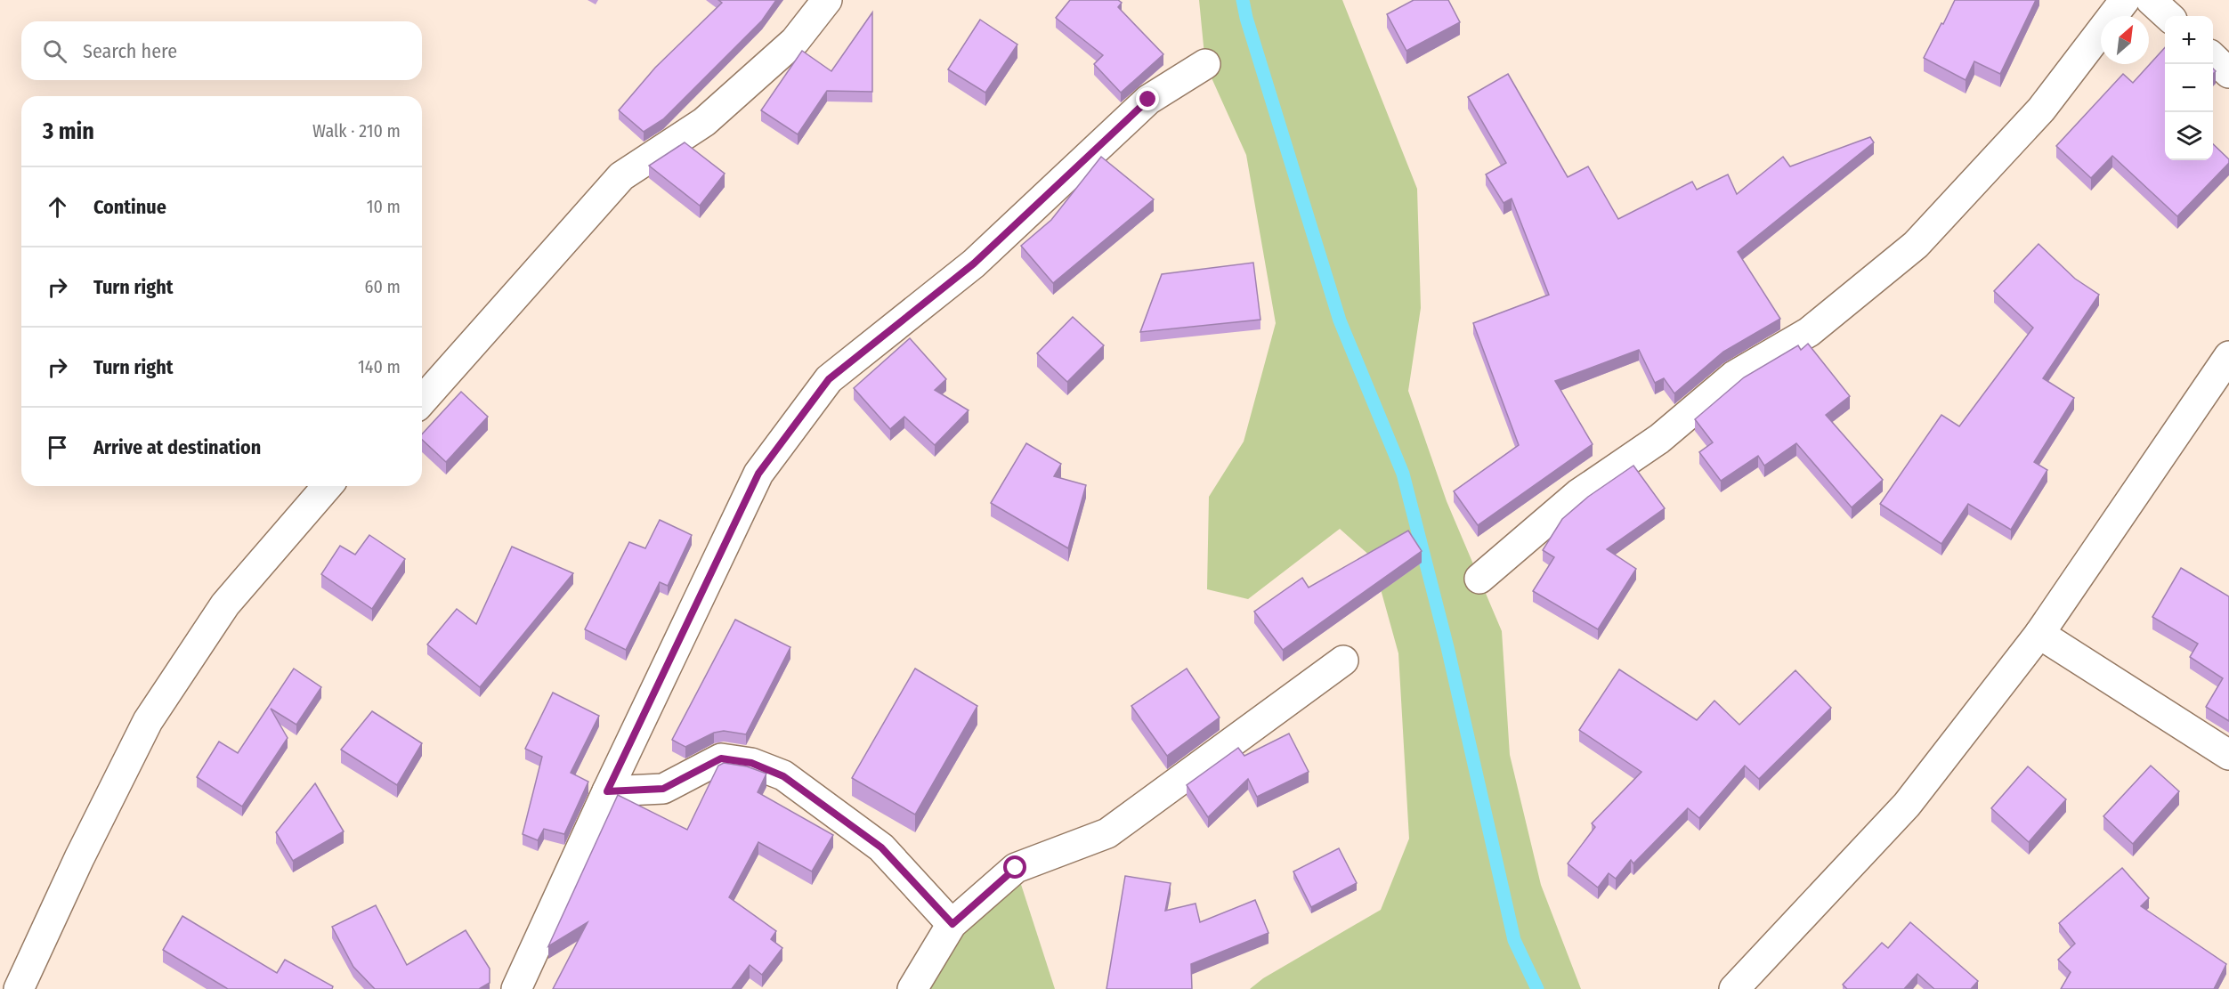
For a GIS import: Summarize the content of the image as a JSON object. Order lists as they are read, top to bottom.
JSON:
{
  "north": "top right",
  "page": {
    "map_buttons": ["+", "−"],
    "search": "Search here",
    "heading": ["3 min", "Walk · 210 m"],
    "list": [
      ["Continue", "10 m"],
      ["Turn right", "60 m"],
      ["Turn right", "140 m"],
      "Arrive at destination"
    ]
  }
}
